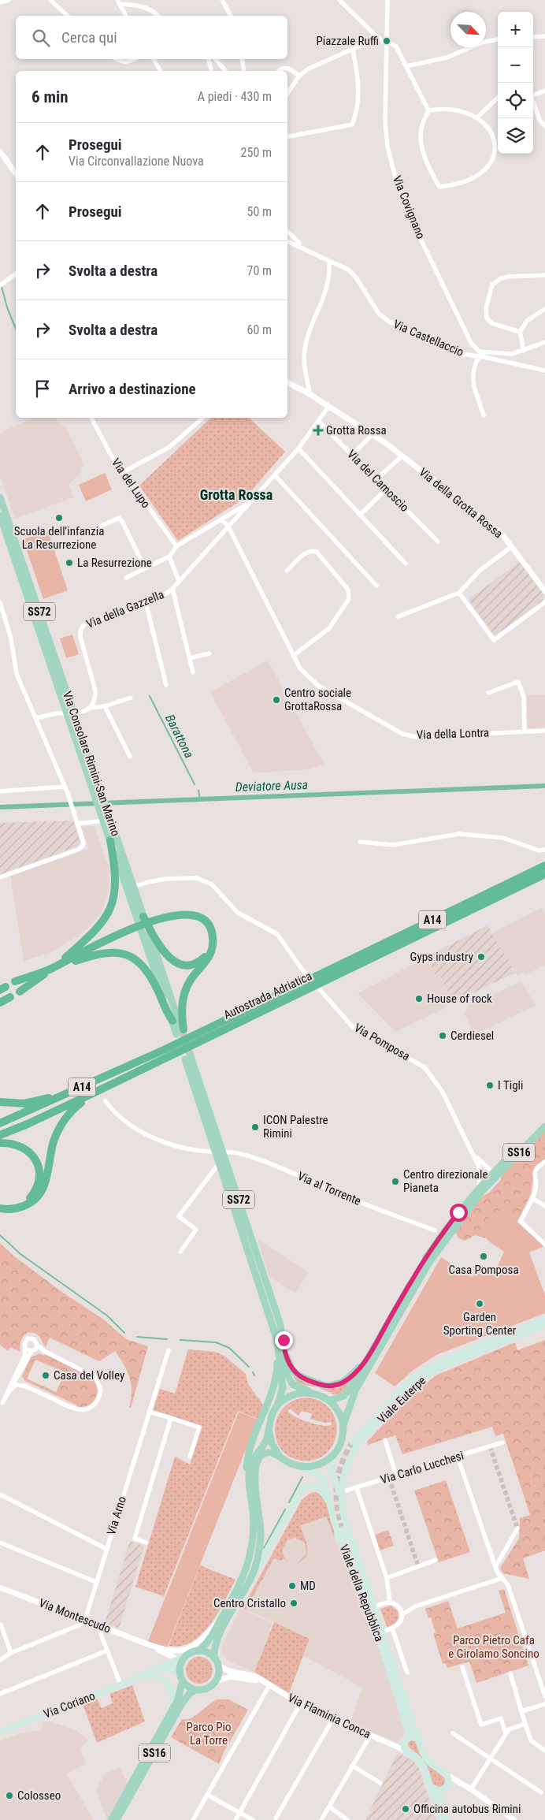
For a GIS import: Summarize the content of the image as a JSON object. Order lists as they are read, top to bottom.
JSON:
{
  "streets": {
    "highway": ["A14", "Autostrada Adriatica"],
    "main road": [
      "SS72",
      "Via Consolare Rimini-San Marino",
      "SS16",
      "Viale Euterpe",
      "Viale della Repubblica",
      "Via Coriano"
    ],
    "street": [
      "Via Covignano",
      "Via Castellaccio",
      "Via del Camoscio",
      "Via del Lupo",
      "Via della Grotta Rossa",
      "Via della Gazzella",
      "Via della Lontra",
      "Via Pomposa",
      "Via al Torrente",
      "Via Carlo Lucchesi",
      "Via Arno",
      "Via Montescudo",
      "Via Flaminia Conca"
    ]
  },
  "crossings": [
    ["Via Covignano", "Via Castellaccio"],
    ["Via del Camoscio", "Via della Gazzella"],
    ["Via del Lupo", "Via della Gazzella"],
    ["Via della Grotta Rossa", "Via della Gazzella"],
    ["Via della Gazzella", "Via della Lontra"],
    ["SS72", "SS16"],
    ["SS72", "Via al Torrente"],
    ["SS72", "Viale della Repubblica"],
    ["Via Consolare Rimini-San Marino", "Via Pomposa"],
    ["Via Pomposa", "SS16"],
    ["SS16", "Viale della Repubblica"],
    ["SS16", "Via Coriano"],
    ["SS16", "Via Flaminia Conca"],
    ["Viale Euterpe", "Via Carlo Lucchesi"],
    ["Viale Euterpe", "Viale della Repubblica"],
    ["Via Arno", "Via Montescudo"],
    ["Via Montescudo", "Via Coriano"],
    ["Via Coriano", "Via Flaminia Conca"]
  ],
  "districts": ["Grotta Rossa"],
  "water": ["Barattona", "Deviatore Ausa"],
  "parks": ["Parco Pietro Cafa e Girolamo Soncino", "Parco Pio La Torre"],
  "places": {
    "other": [
      "Piazzale Ruffi",
      "Scuola dell'infanzia La Resurrezione",
      "La Resurrezione",
      "Centro sociale GrottaRossa",
      "Gyps industry",
      "House of rock",
      "Cerdiesel",
      "I Tigli",
      "ICON Palestre Rimini",
      "Centro direzionale Pianeta",
      "Casa Pomposa",
      "Garden Sporting Center",
      "Casa del Volley",
      "MD",
      "Centro Cristallo",
      "Colosseo",
      "Officina autobus Rimini"
    ],
    "health": ["Grotta Rossa"]
  },
  "north": "bottom right",
  "page": {
    "map_buttons": ["+", "−"],
    "search": "Cerca qui",
    "heading": ["6 min", "A piedi · 430 m"],
    "list": [
      ["Prosegui", "Via Circonvallazione Nuova", "250 m"],
      ["Prosegui", "50 m"],
      ["Svolta a destra", "70 m"],
      ["Svolta a destra", "60 m"],
      "Arrivo a destinazione"
    ]
  }
}
